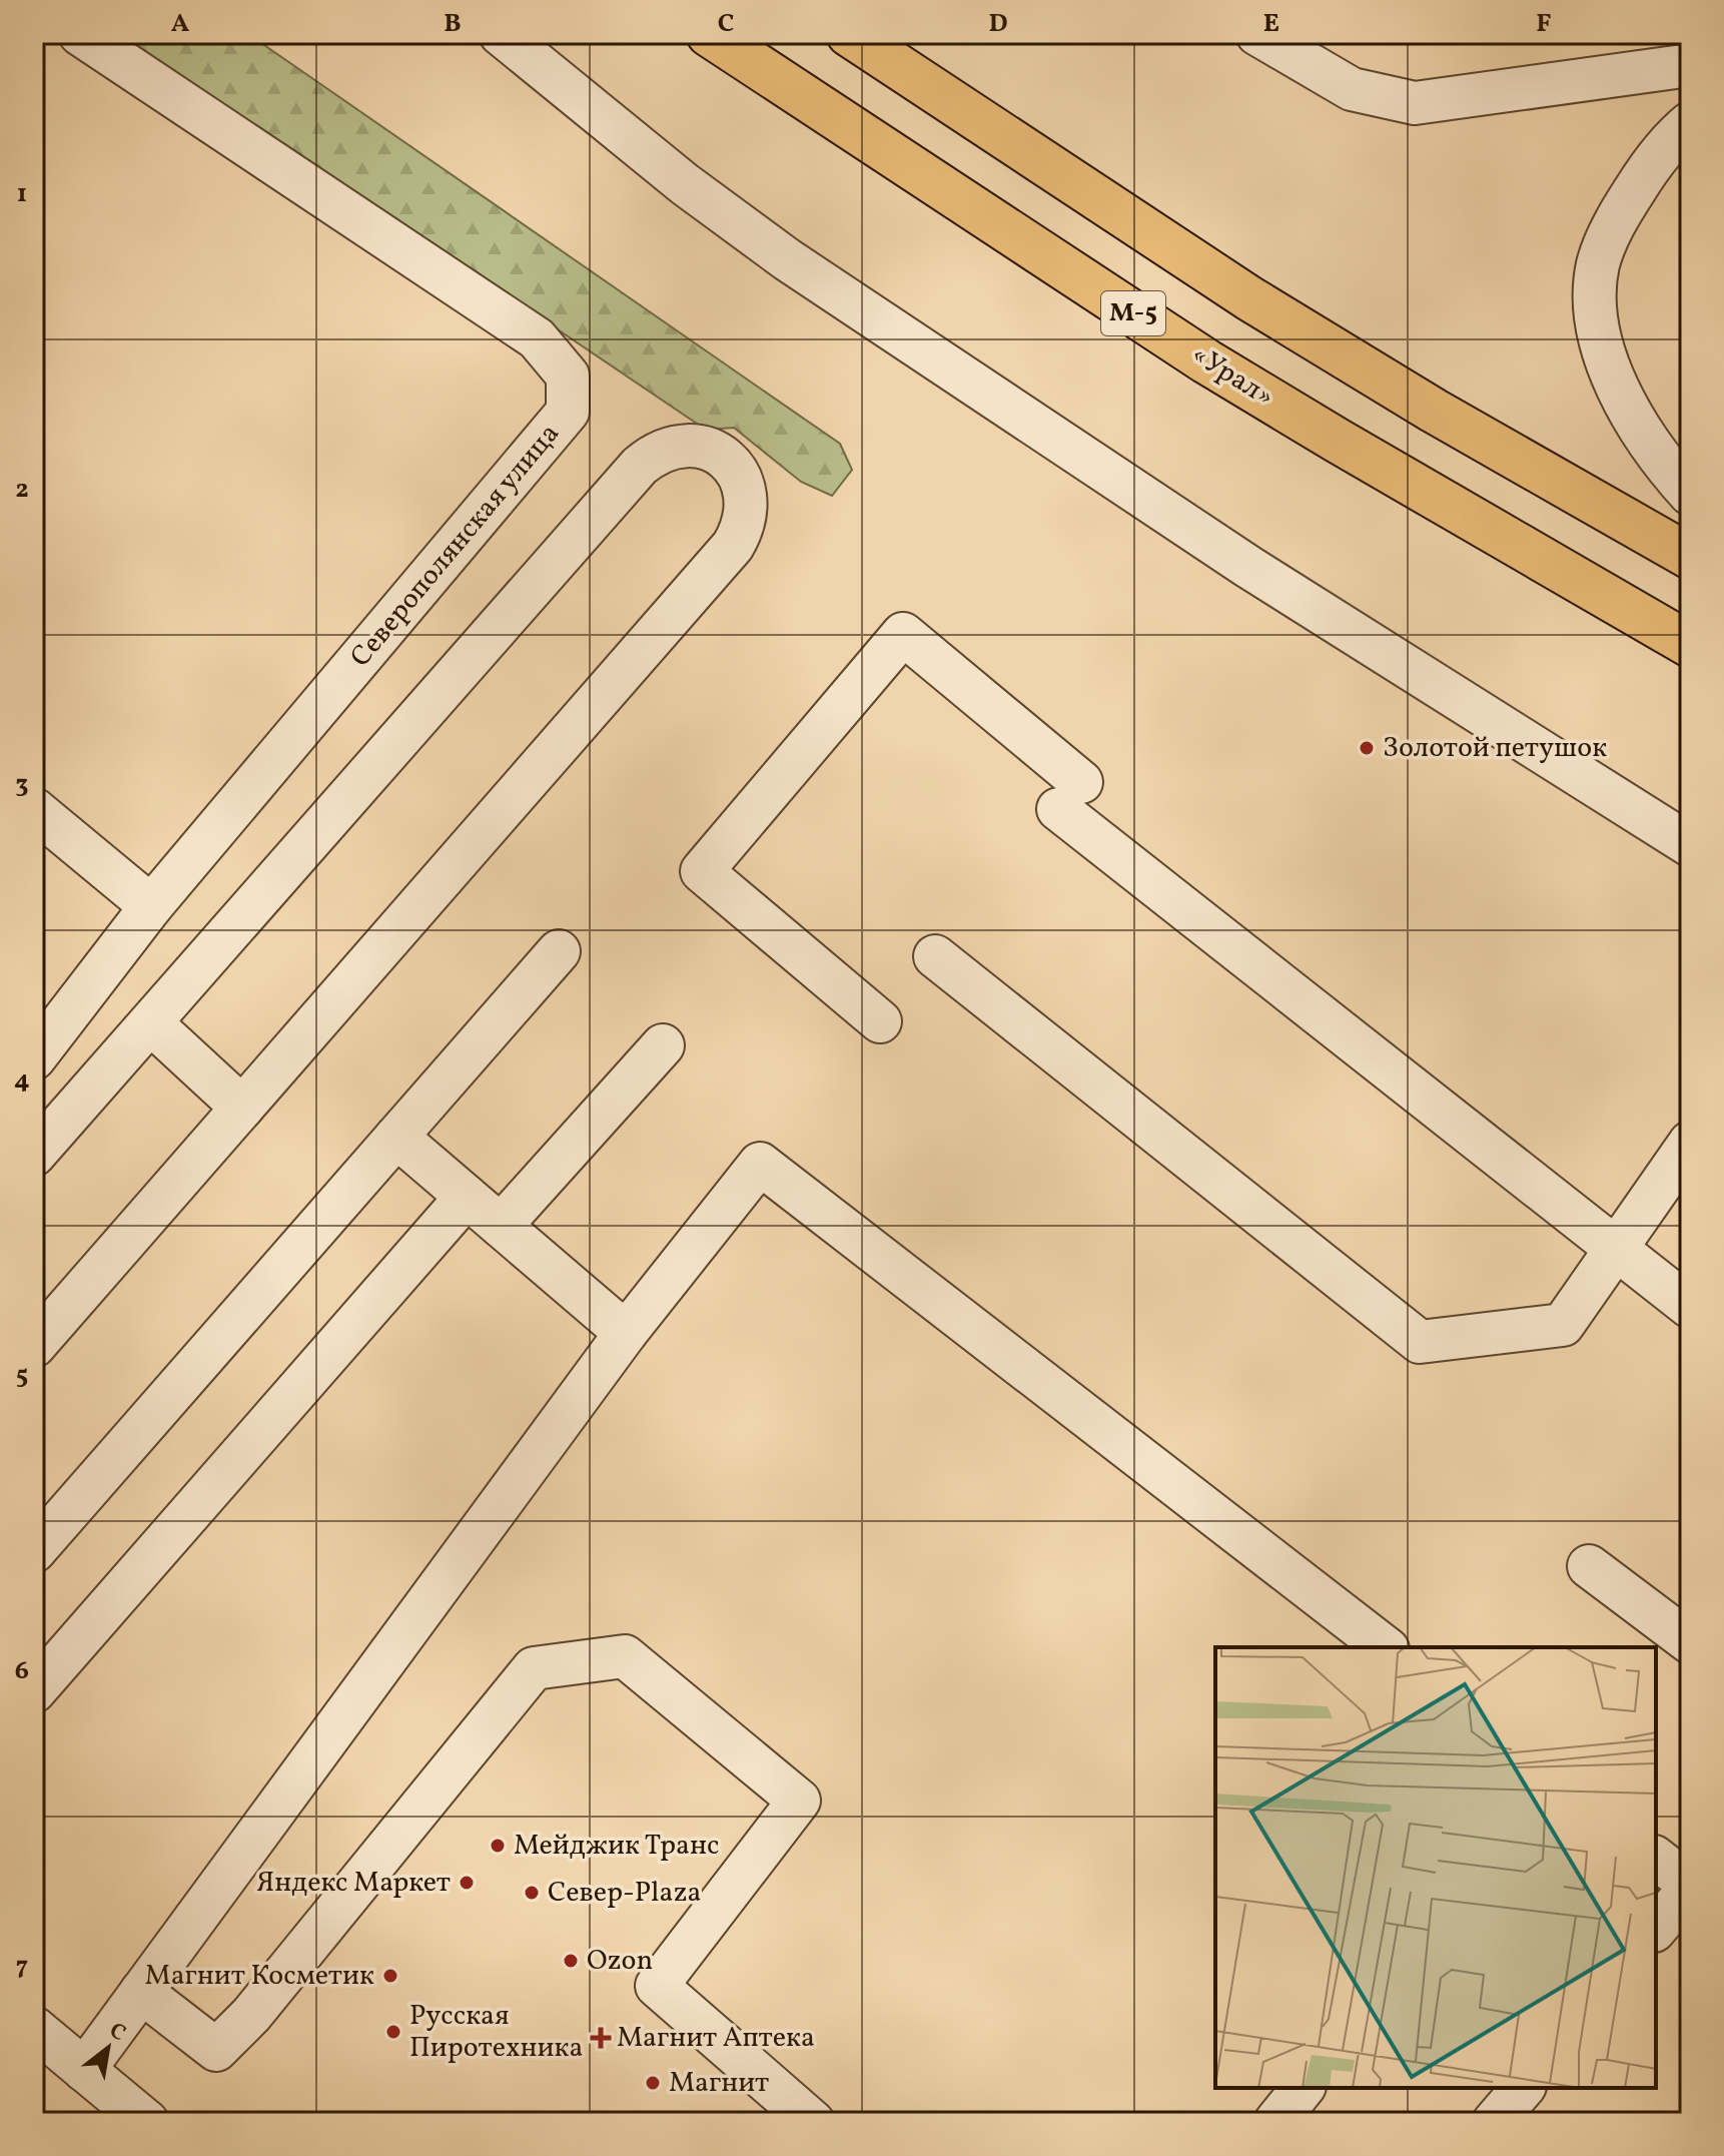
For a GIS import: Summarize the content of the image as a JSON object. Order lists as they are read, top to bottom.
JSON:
{
  "streets": {
    "highway": ["М-5", "«Урал»"],
    "street": ["Северополянская улица"]
  },
  "places": {
    "other": [
      "Золотой петушок",
      "Мейджик Транс",
      "Яндекс Маркет",
      "Север-Plaza",
      "Ozon",
      "Магнит Косметик",
      "Русская Пиротехника",
      "Магнит"
    ],
    "health": ["Магнит Аптека"]
  },
  "north": "top right",
  "grid": {
    "columns": [
      "A",
      "B",
      "C",
      "D",
      "E",
      "F"
    ],
    "rows": [
      "1",
      "2",
      "3",
      "4",
      "5",
      "6",
      "7"
    ]
  }
}
